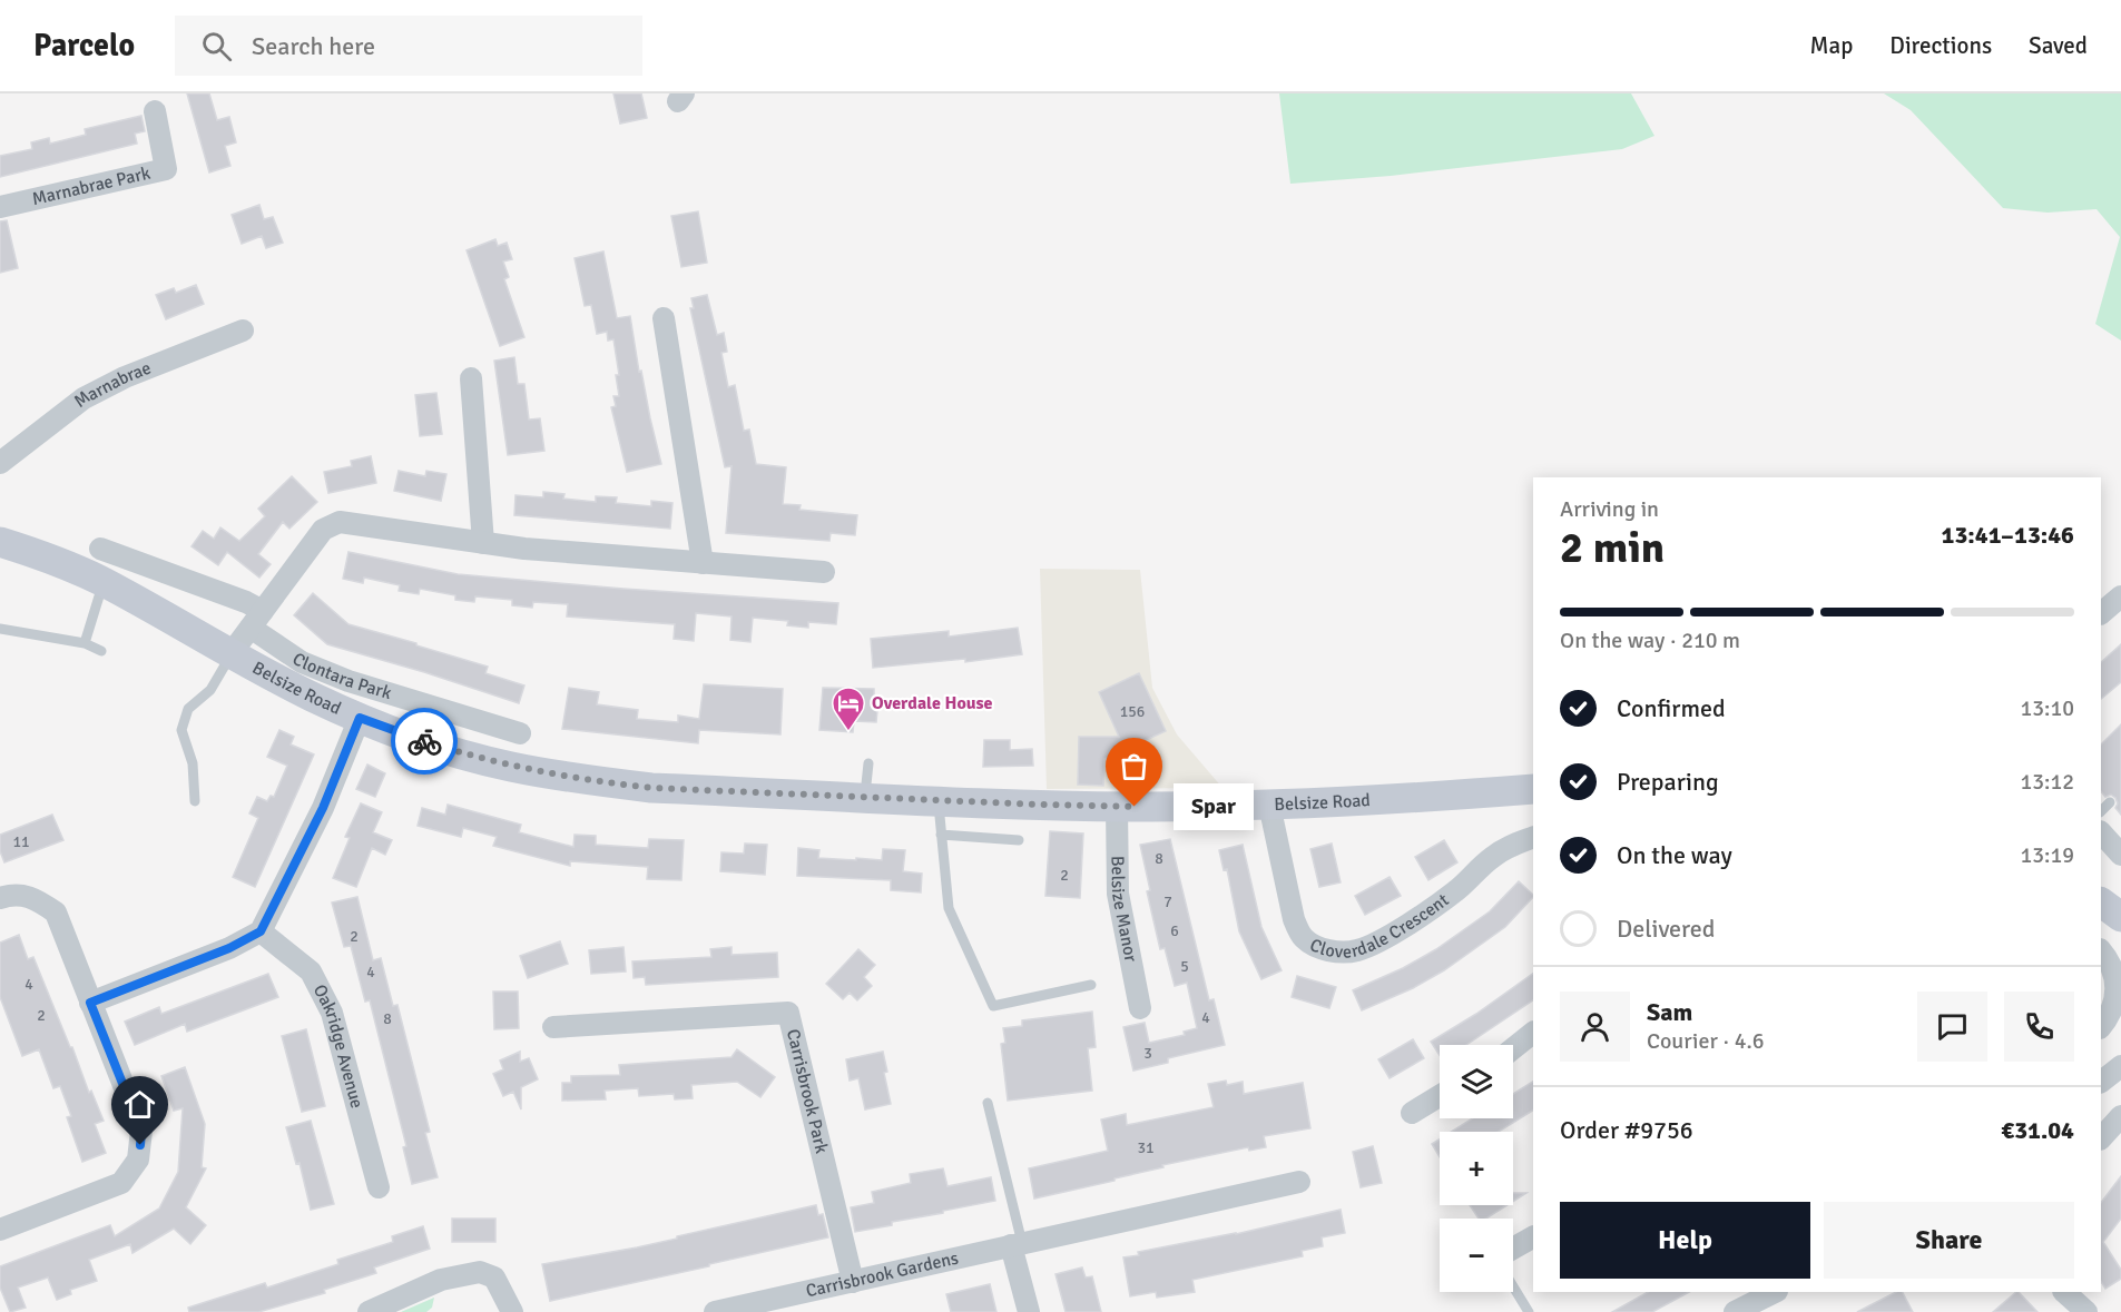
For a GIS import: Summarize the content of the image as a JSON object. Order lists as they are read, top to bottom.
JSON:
{
  "streets": {
    "street": [
      "Marnabrae Park",
      "Marnabrae",
      "Clontara Park",
      "Belsize Road",
      "Belsize Manor",
      "Cloverdale Crescent",
      "Oakridge Avenue",
      "Carrisbrook Park",
      "Carrisbrook Gardens"
    ]
  },
  "crossings": [
    ["Belsize Road", "Belsize Manor"],
    ["Belsize Road", "Cloverdale Crescent"],
    ["Carrisbrook Park", "Carrisbrook Gardens"]
  ],
  "places": {
    "hotel": ["Overdale House"],
    "other": ["Spar"]
  },
  "house_numbers": [
    "156",
    "11",
    "8",
    "2",
    "7",
    "6",
    "2",
    "5",
    "4",
    "4",
    "2",
    "4",
    "8",
    "3",
    "31"
  ],
  "page": {
    "header": "Parcelo",
    "search": "Search here",
    "nav": ["Map", "Directions", "Saved"],
    "heading": ["2 min", "Arriving in", "13:41–13:46"],
    "panel": [
      "Sam",
      "Courier · 4.6",
      "Order #9756",
      "€31.04"
    ],
    "bar": "On the way · 210 m",
    "list": [
      ["Confirmed", "13:10"],
      ["Preparing", "13:12"],
      ["On the way", "13:19"],
      "Delivered"
    ],
    "bubble": "Spar",
    "map_buttons": ["+", "−"],
    "buttons": ["Help", "Share"]
  }
}
